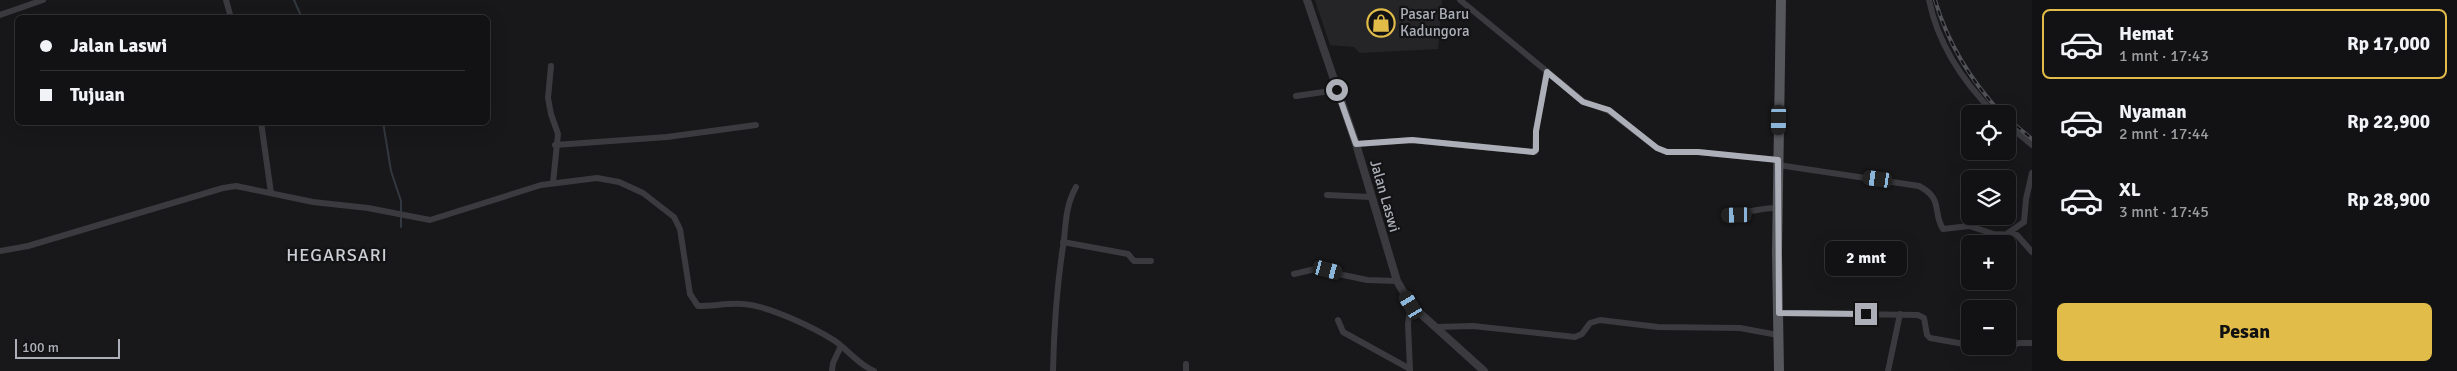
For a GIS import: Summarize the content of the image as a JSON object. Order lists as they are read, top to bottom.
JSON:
{
  "streets": {
    "street": ["Jalan Laswi"]
  },
  "districts": ["HEGARSARI"],
  "places": {
    "shop": ["Pasar Baru Kadungora"]
  },
  "scale_bar": "100 m",
  "page": {
    "list": [
      {
        "name": "Hemat",
        "note": "1 mnt · 17:43",
        "value": "Rp 17,000"
      },
      {
        "name": "Nyaman",
        "note": "2 mnt · 17:44",
        "value": "Rp 22,900"
      },
      {
        "name": "XL",
        "note": "3 mnt · 17:45",
        "value": "Rp 28,900"
      }
    ],
    "banner": ["Jalan Laswi", "Tujuan"],
    "map_buttons": ["+", "−"],
    "bubble": "2 mnt",
    "buttons": "Pesan",
    "scale": "100 m"
  }
}
